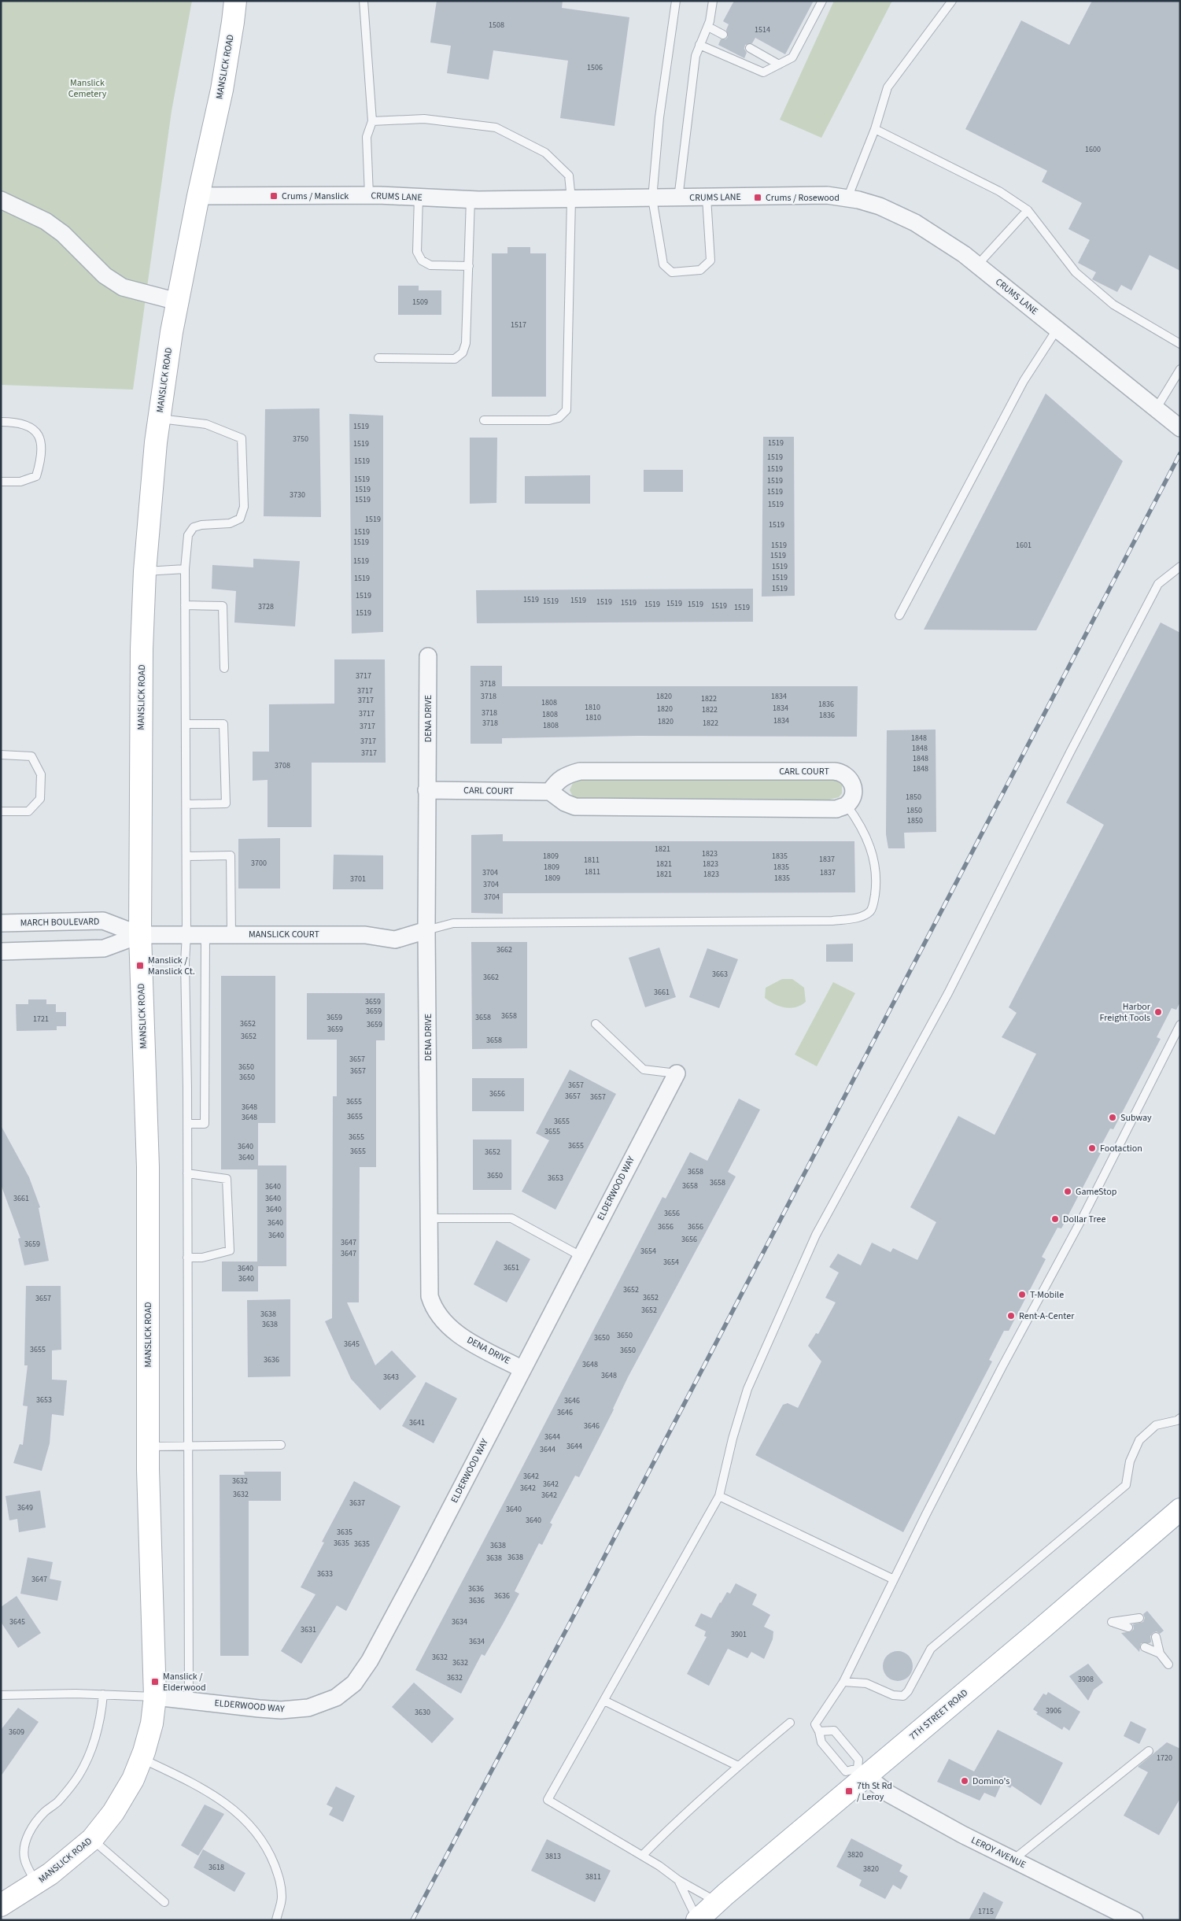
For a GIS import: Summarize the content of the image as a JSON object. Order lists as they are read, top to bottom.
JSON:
{
  "streets": {
    "main road": ["MANSLICK ROAD", "7TH STREET ROAD"],
    "street": [
      "CRUMS LANE",
      "DENA DRIVE",
      "CARL COURT",
      "MARCH BOULEVARD",
      "MANSLICK COURT",
      "ELDERWOOD WAY",
      "LEROY AVENUE"
    ]
  },
  "crossings": [
    ["MANSLICK ROAD", "CRUMS LANE"],
    ["MANSLICK ROAD", "MARCH BOULEVARD"],
    ["MANSLICK ROAD", "MANSLICK COURT"],
    ["MANSLICK ROAD", "ELDERWOOD WAY"],
    ["DENA DRIVE", "CARL COURT"],
    ["DENA DRIVE", "MANSLICK COURT"],
    ["DENA DRIVE", "ELDERWOOD WAY"],
    ["MARCH BOULEVARD", "MANSLICK COURT"],
    ["7TH STREET ROAD", "LEROY AVENUE"]
  ],
  "parks": ["Manslick Cemetery"],
  "places": {
    "transit": [
      "Crums / Manslick",
      "Crums / Rosewood",
      "Manslick / Manslick Ct.",
      "Manslick / Elderwood",
      "7th St Rd / Leroy"
    ],
    "other": [
      "Harbor Freight Tools",
      "Subway",
      "Footaction",
      "GameStop",
      "Dollar Tree",
      "T-Mobile",
      "Rent-A-Center",
      "Domino's"
    ]
  },
  "house_numbers": [
    "1508",
    "1514",
    "1506",
    "1600",
    "1509",
    "1517",
    "1519",
    "3750",
    "1519",
    "1519",
    "1519",
    "1519",
    "1519",
    "1519",
    "1519",
    "1519",
    "1519",
    "3730",
    "1519",
    "1519",
    "1519",
    "1519",
    "1519",
    "1519",
    "1519",
    "1601",
    "1519",
    "1519",
    "1519",
    "1519",
    "1519",
    "1519",
    "1519",
    "1519",
    "1519",
    "1519",
    "1519",
    "1519",
    "1519",
    "1519",
    "1519",
    "1519",
    "3728",
    "1519",
    "1519",
    "3717",
    "3718",
    "3717",
    "3718",
    "1820",
    "1834",
    "1822",
    "3717",
    "1808",
    "1836",
    "1810",
    "1834",
    "1820",
    "1822",
    "3718",
    "3717",
    "1808",
    "1836",
    "1810",
    "1834",
    "1820",
    "3718",
    "1822",
    "1808",
    "3717",
    "1848",
    "3717",
    "1848",
    "3717",
    "1848",
    "3708",
    "1848",
    "1850",
    "1850",
    "1850",
    "1821",
    "1823",
    "1809",
    "1835",
    "1837",
    "1811",
    "3700",
    "1821",
    "1823",
    "1809",
    "1835",
    "1811",
    "3704",
    "1837",
    "1821",
    "1823",
    "1809",
    "1835",
    "3701",
    "3704",
    "3704",
    "3662",
    "3663",
    "3662",
    "3661",
    "3659",
    "3659",
    "3658",
    "3659",
    "3658",
    "1721",
    "3652",
    "3659",
    "3659",
    "3652",
    "3658",
    "3657",
    "3650",
    "3657",
    "3650",
    "3657",
    "3656",
    "3657",
    "3657",
    "3655",
    "3648",
    "3655",
    "3648",
    "3655",
    "3655",
    "3655",
    "3655",
    "3640",
    "3655",
    "3652",
    "3640",
    "3658",
    "3650",
    "3653",
    "3658",
    "3658",
    "3640",
    "3661",
    "3640",
    "3640",
    "3656",
    "3640",
    "3656",
    "3656",
    "3640",
    "3656",
    "3647",
    "3659",
    "3654",
    "3647",
    "3654",
    "3651",
    "3640",
    "3640",
    "3652",
    "3652",
    "3657",
    "3652",
    "3638",
    "3638",
    "3650",
    "3650",
    "3645",
    "3655",
    "3650",
    "3636",
    "3648",
    "3648",
    "3643",
    "3653",
    "3646",
    "3646",
    "3641",
    "3646",
    "3644",
    "3644",
    "3644",
    "3642",
    "3632",
    "3642",
    "3642",
    "3632",
    "3642",
    "3637",
    "3649",
    "3640",
    "3640",
    "3635",
    "3635",
    "3635",
    "3638",
    "3638",
    "3638",
    "3633",
    "3647",
    "3636",
    "3636",
    "3636",
    "3645",
    "3634",
    "3631",
    "3901",
    "3634",
    "3632",
    "3632",
    "3632",
    "3908",
    "3906",
    "3630",
    "3609",
    "1720",
    "3820",
    "3813",
    "3618",
    "3820",
    "3811",
    "1715"
  ]
}
